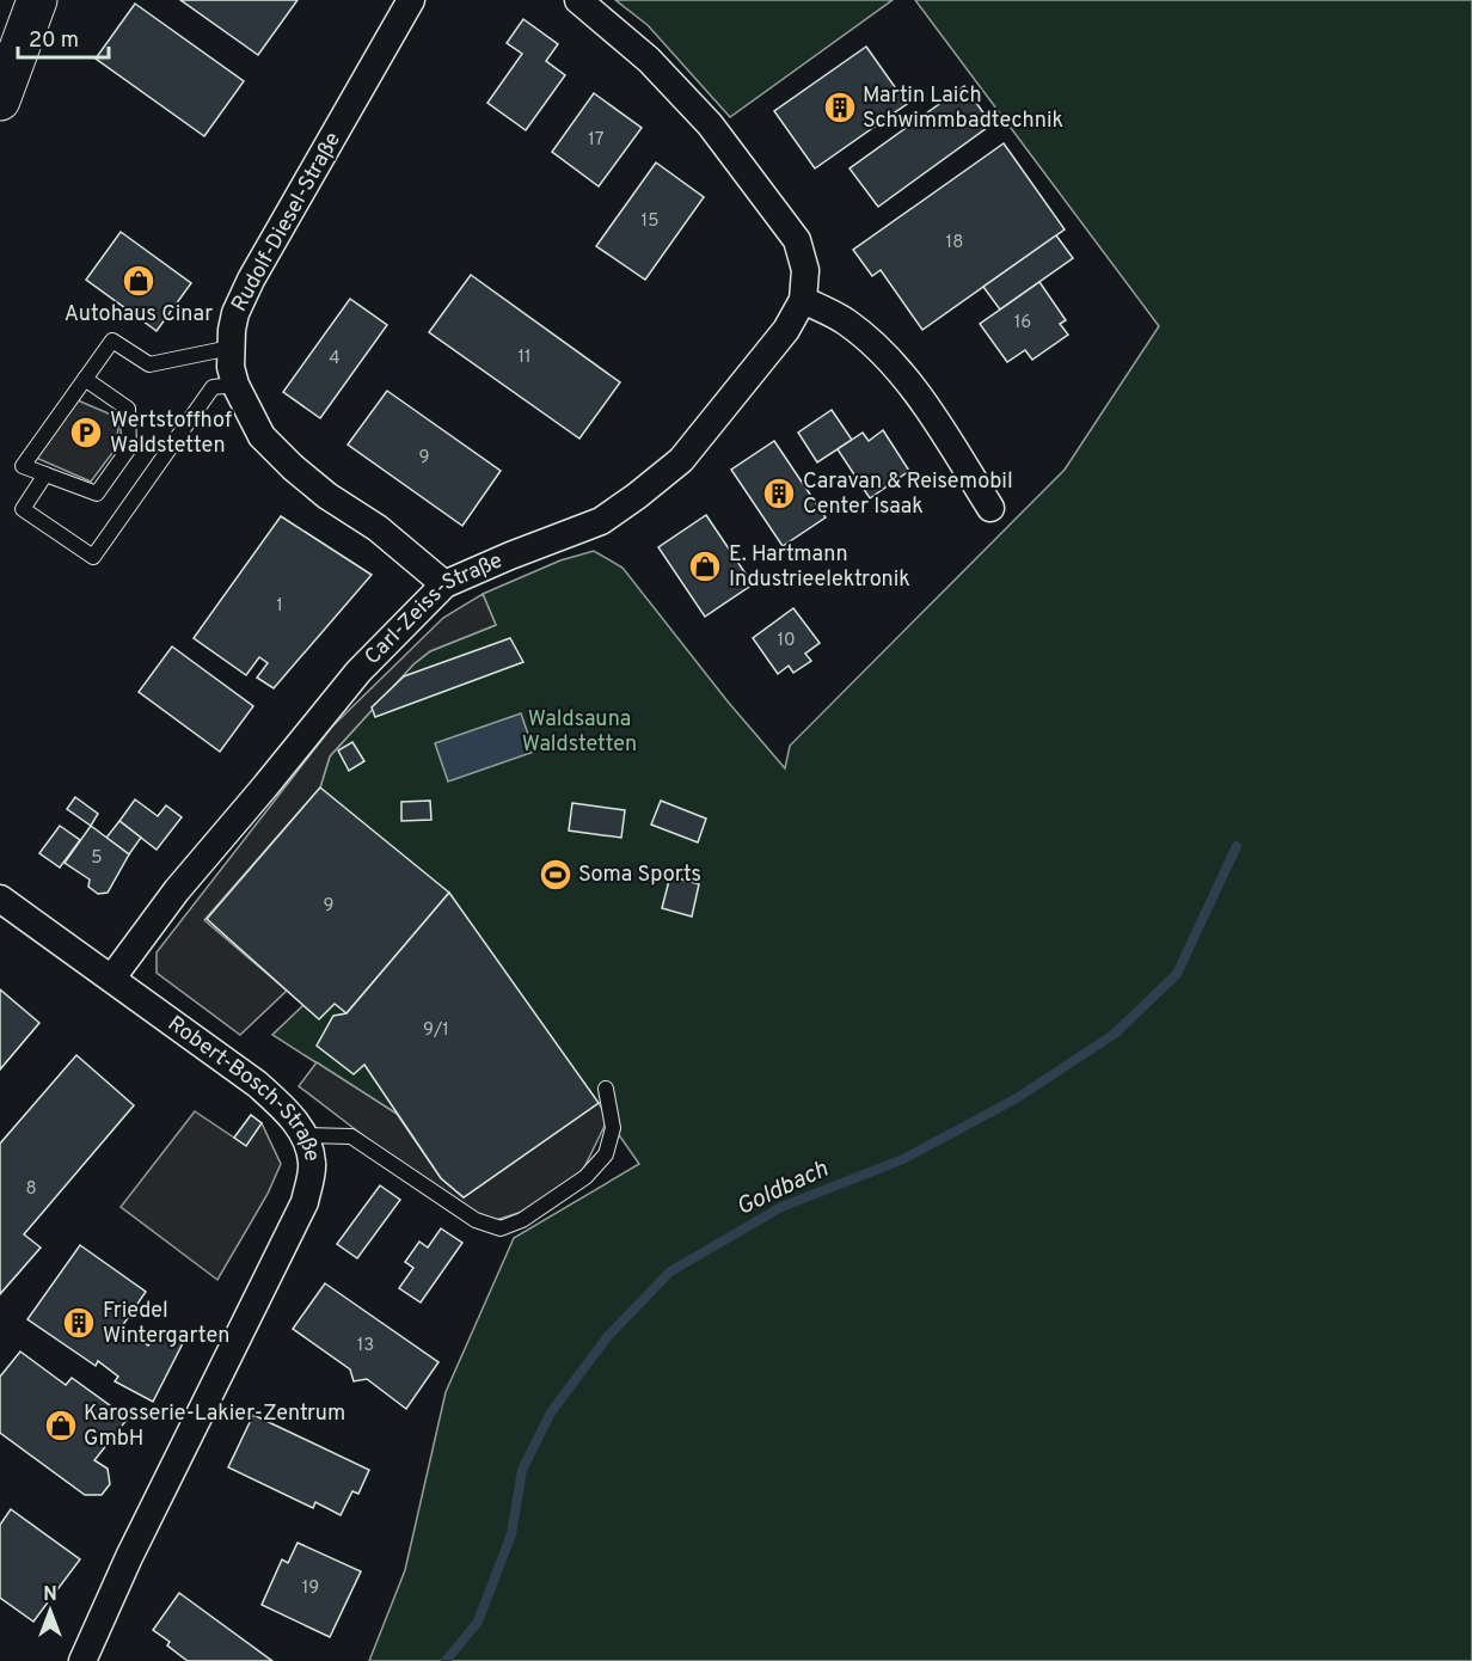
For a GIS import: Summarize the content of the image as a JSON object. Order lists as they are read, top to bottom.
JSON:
{
  "streets": {
    "street": ["Rudolf-Diesel-Straße", "Carl-Zeiss-Straße", "Robert-Bosch-Straße"]
  },
  "crossings": [
    ["Rudolf-Diesel-Straße", "Carl-Zeiss-Straße"],
    ["Carl-Zeiss-Straße", "Robert-Bosch-Straße"]
  ],
  "water": ["Goldbach"],
  "parks": ["Waldsauna Waldstetten"],
  "places": {
    "building": ["Martin Laich Schwimmbadtechnik", "Caravan & Reisemobil Center Isaak", "Friedel Wintergarten"],
    "shop": ["Autohaus Cinar", "E. Hartmann Industrieelektronik", "Karosserie-Lakier-Zentrum GmbH"],
    "parking": ["Wertstoffhof Waldstetten"],
    "sports": ["Soma Sports"]
  },
  "house_numbers": [
    "17",
    "15",
    "18",
    "16",
    "11",
    "4",
    "9",
    "1",
    "10",
    "5",
    "9",
    "9/1",
    "8",
    "13",
    "19"
  ],
  "scale_bar": "20 m",
  "north": "top"
}
